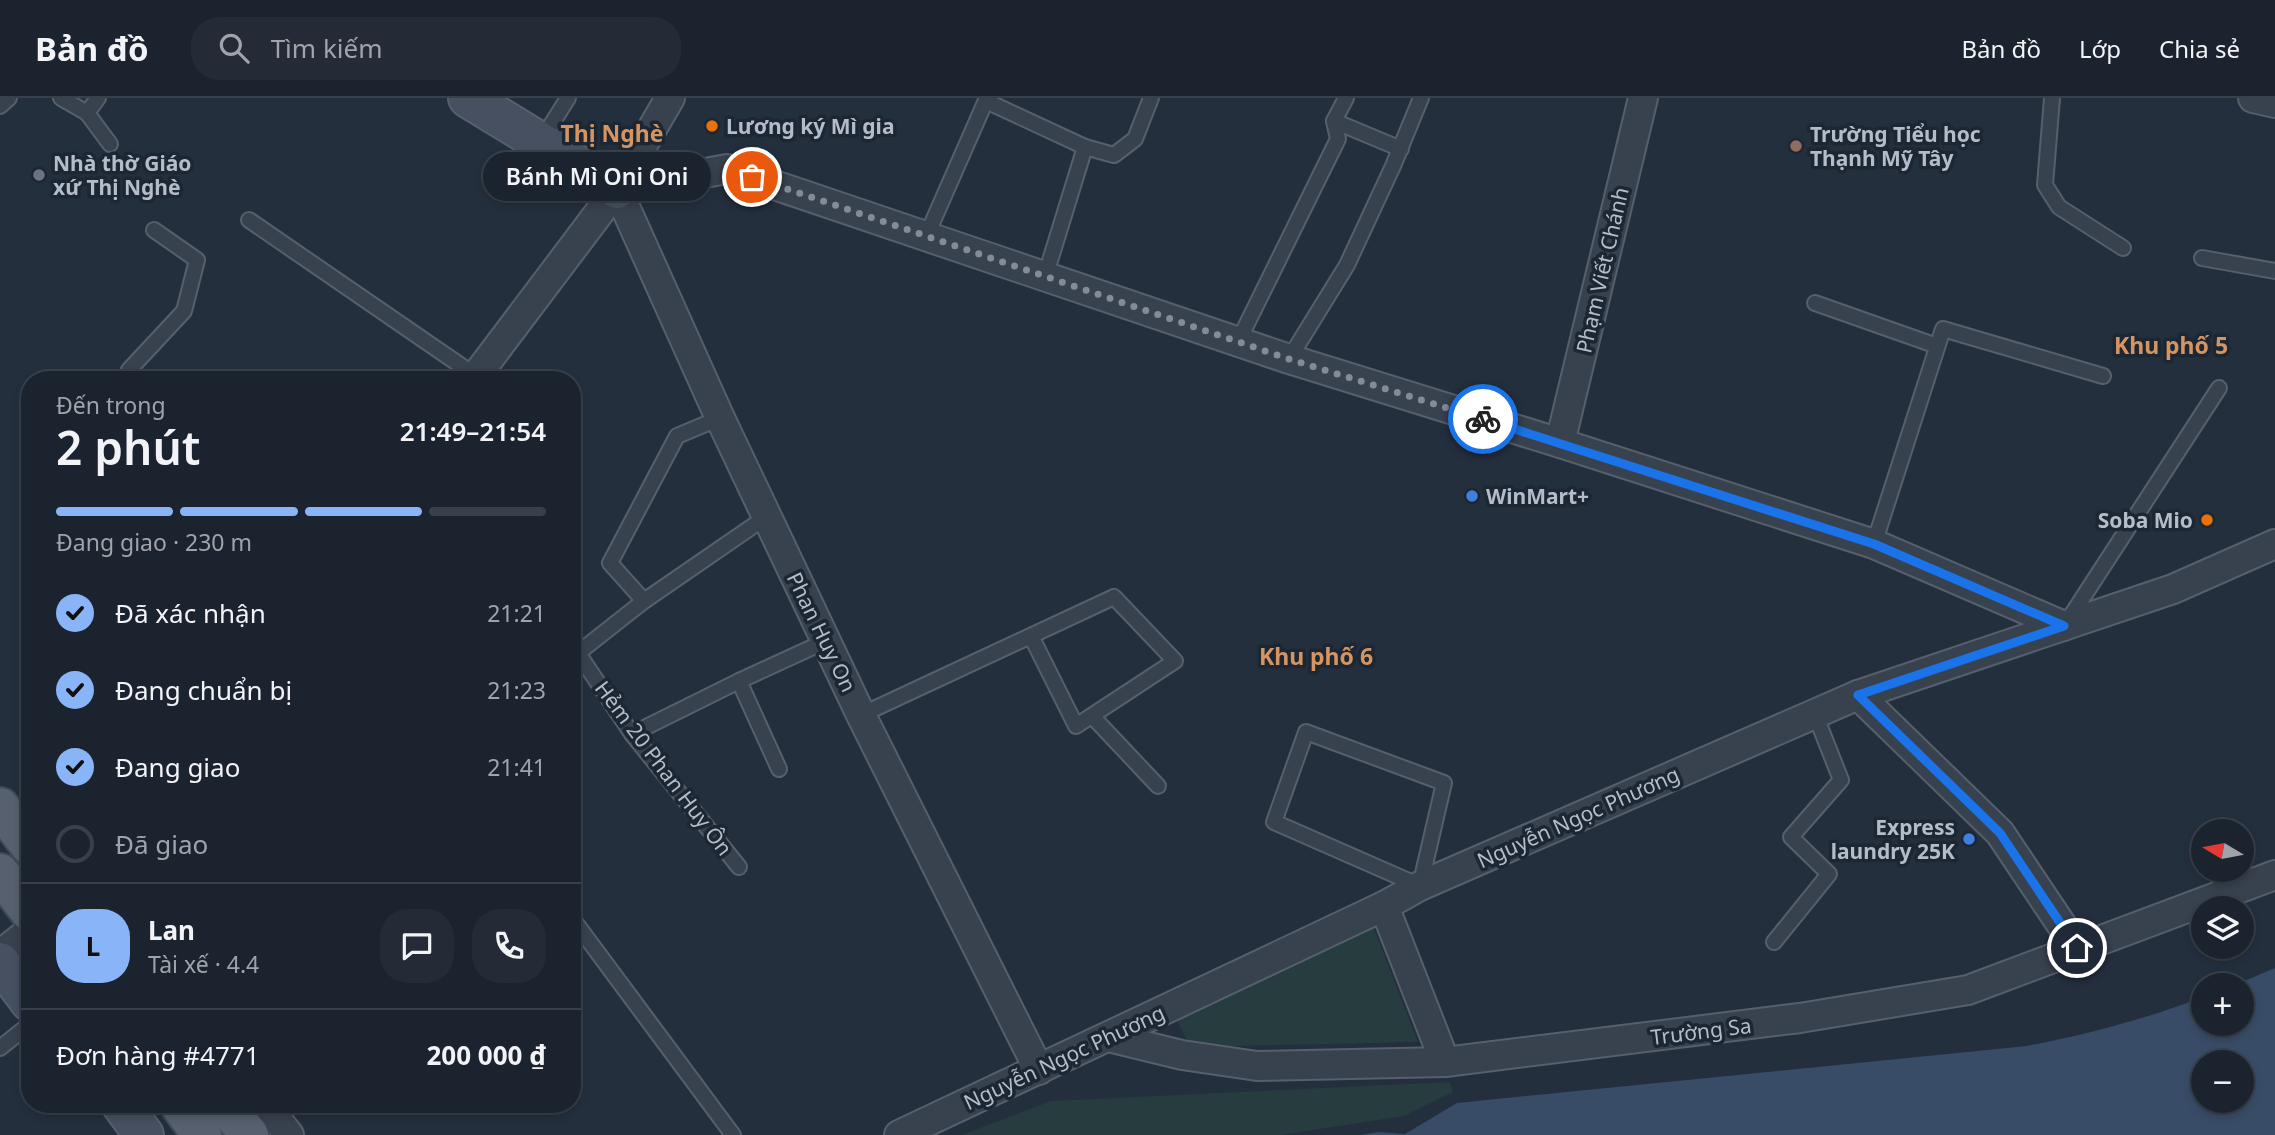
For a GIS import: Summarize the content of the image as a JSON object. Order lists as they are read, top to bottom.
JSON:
{
  "streets": {
    "street": [
      "Phạm Viết Chánh",
      "Phan Huy On",
      "Nguyễn Ngọc Phương",
      "Trường Sa"
    ],
    "lane": ["Hẻm 20 Phan Huy Ôn"]
  },
  "crossings": [
    ["Phan Huy On", "Hẻm 20 Phan Huy Ôn"],
    ["Phan Huy On", "Nguyễn Ngọc Phương"],
    ["Nguyễn Ngọc Phương", "Trường Sa"]
  ],
  "districts": ["Thị Nghè", "Khu phố 5", "Khu phố 6"],
  "places": [
    "Lương ký Mì gia",
    "Trường Tiểu học Thạnh Mỹ Tây",
    "Nhà thờ Giáo xứ Thị Nghè",
    "Bánh Mì Oni Oni",
    "WinMart+",
    "Soba Mio",
    "Express laundry 25K"
  ],
  "north": "left",
  "page": {
    "header": "Bản đồ",
    "search": "Tìm kiếm",
    "nav": ["Bản đồ", "Lớp", "Chia sẻ"],
    "bubble": "Bánh Mì Oni Oni",
    "heading": ["2 phút", "Đến trong", "21:49–21:54"],
    "panel": [
      "Lan",
      "Tài xế · 4.4",
      "Đơn hàng #4771",
      "200 000 ₫"
    ],
    "bar": "Đang giao · 230 m",
    "list": [
      ["Đã xác nhận", "21:21"],
      ["Đang chuẩn bị", "21:23"],
      ["Đang giao", "21:41"],
      "Đã giao"
    ],
    "map_buttons": ["+", "−"],
    "round": "L"
  }
}
